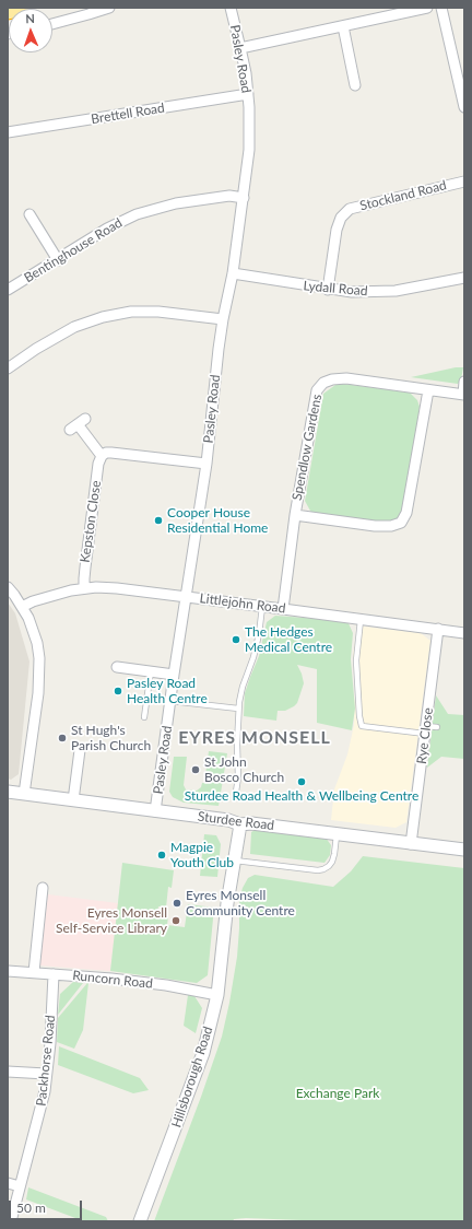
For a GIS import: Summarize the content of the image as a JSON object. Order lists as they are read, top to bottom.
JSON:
{
  "streets": {
    "street": [
      "Pasley Road",
      "Brettell Road",
      "Stockland Road",
      "Bentinghouse Road",
      "Lydall Road",
      "Spendlow Gardens",
      "Kepston Close",
      "Littlejohn Road",
      "Rye Close",
      "Sturdee Road",
      "Runcorn Road",
      "Packhorse Road",
      "Hillsborough Road"
    ]
  },
  "crossings": [
    ["Pasley Road", "Brettell Road"],
    ["Pasley Road", "Bentinghouse Road"],
    ["Pasley Road", "Lydall Road"],
    ["Pasley Road", "Littlejohn Road"],
    ["Pasley Road", "Sturdee Road"],
    ["Stockland Road", "Lydall Road"],
    ["Spendlow Gardens", "Littlejohn Road"],
    ["Kepston Close", "Littlejohn Road"],
    ["Littlejohn Road", "Rye Close"],
    ["Rye Close", "Sturdee Road"],
    ["Sturdee Road", "Hillsborough Road"],
    ["Runcorn Road", "Packhorse Road"],
    ["Runcorn Road", "Hillsborough Road"]
  ],
  "districts": ["EYRES MONSELL"],
  "parks": ["Exchange Park"],
  "places": [
    "Cooper House Residential Home",
    "The Hedges Medical Centre",
    "Pasley Road Health Centre",
    "St Hugh's Parish Church",
    "St John Bosco Church",
    "Sturdee Road Health & Wellbeing Centre",
    "Magpie Youth Club",
    "Eyres Monsell Community Centre",
    "Eyres Monsell Self-Service Library"
  ],
  "scale_bar": "50 m",
  "north": "top"
}
